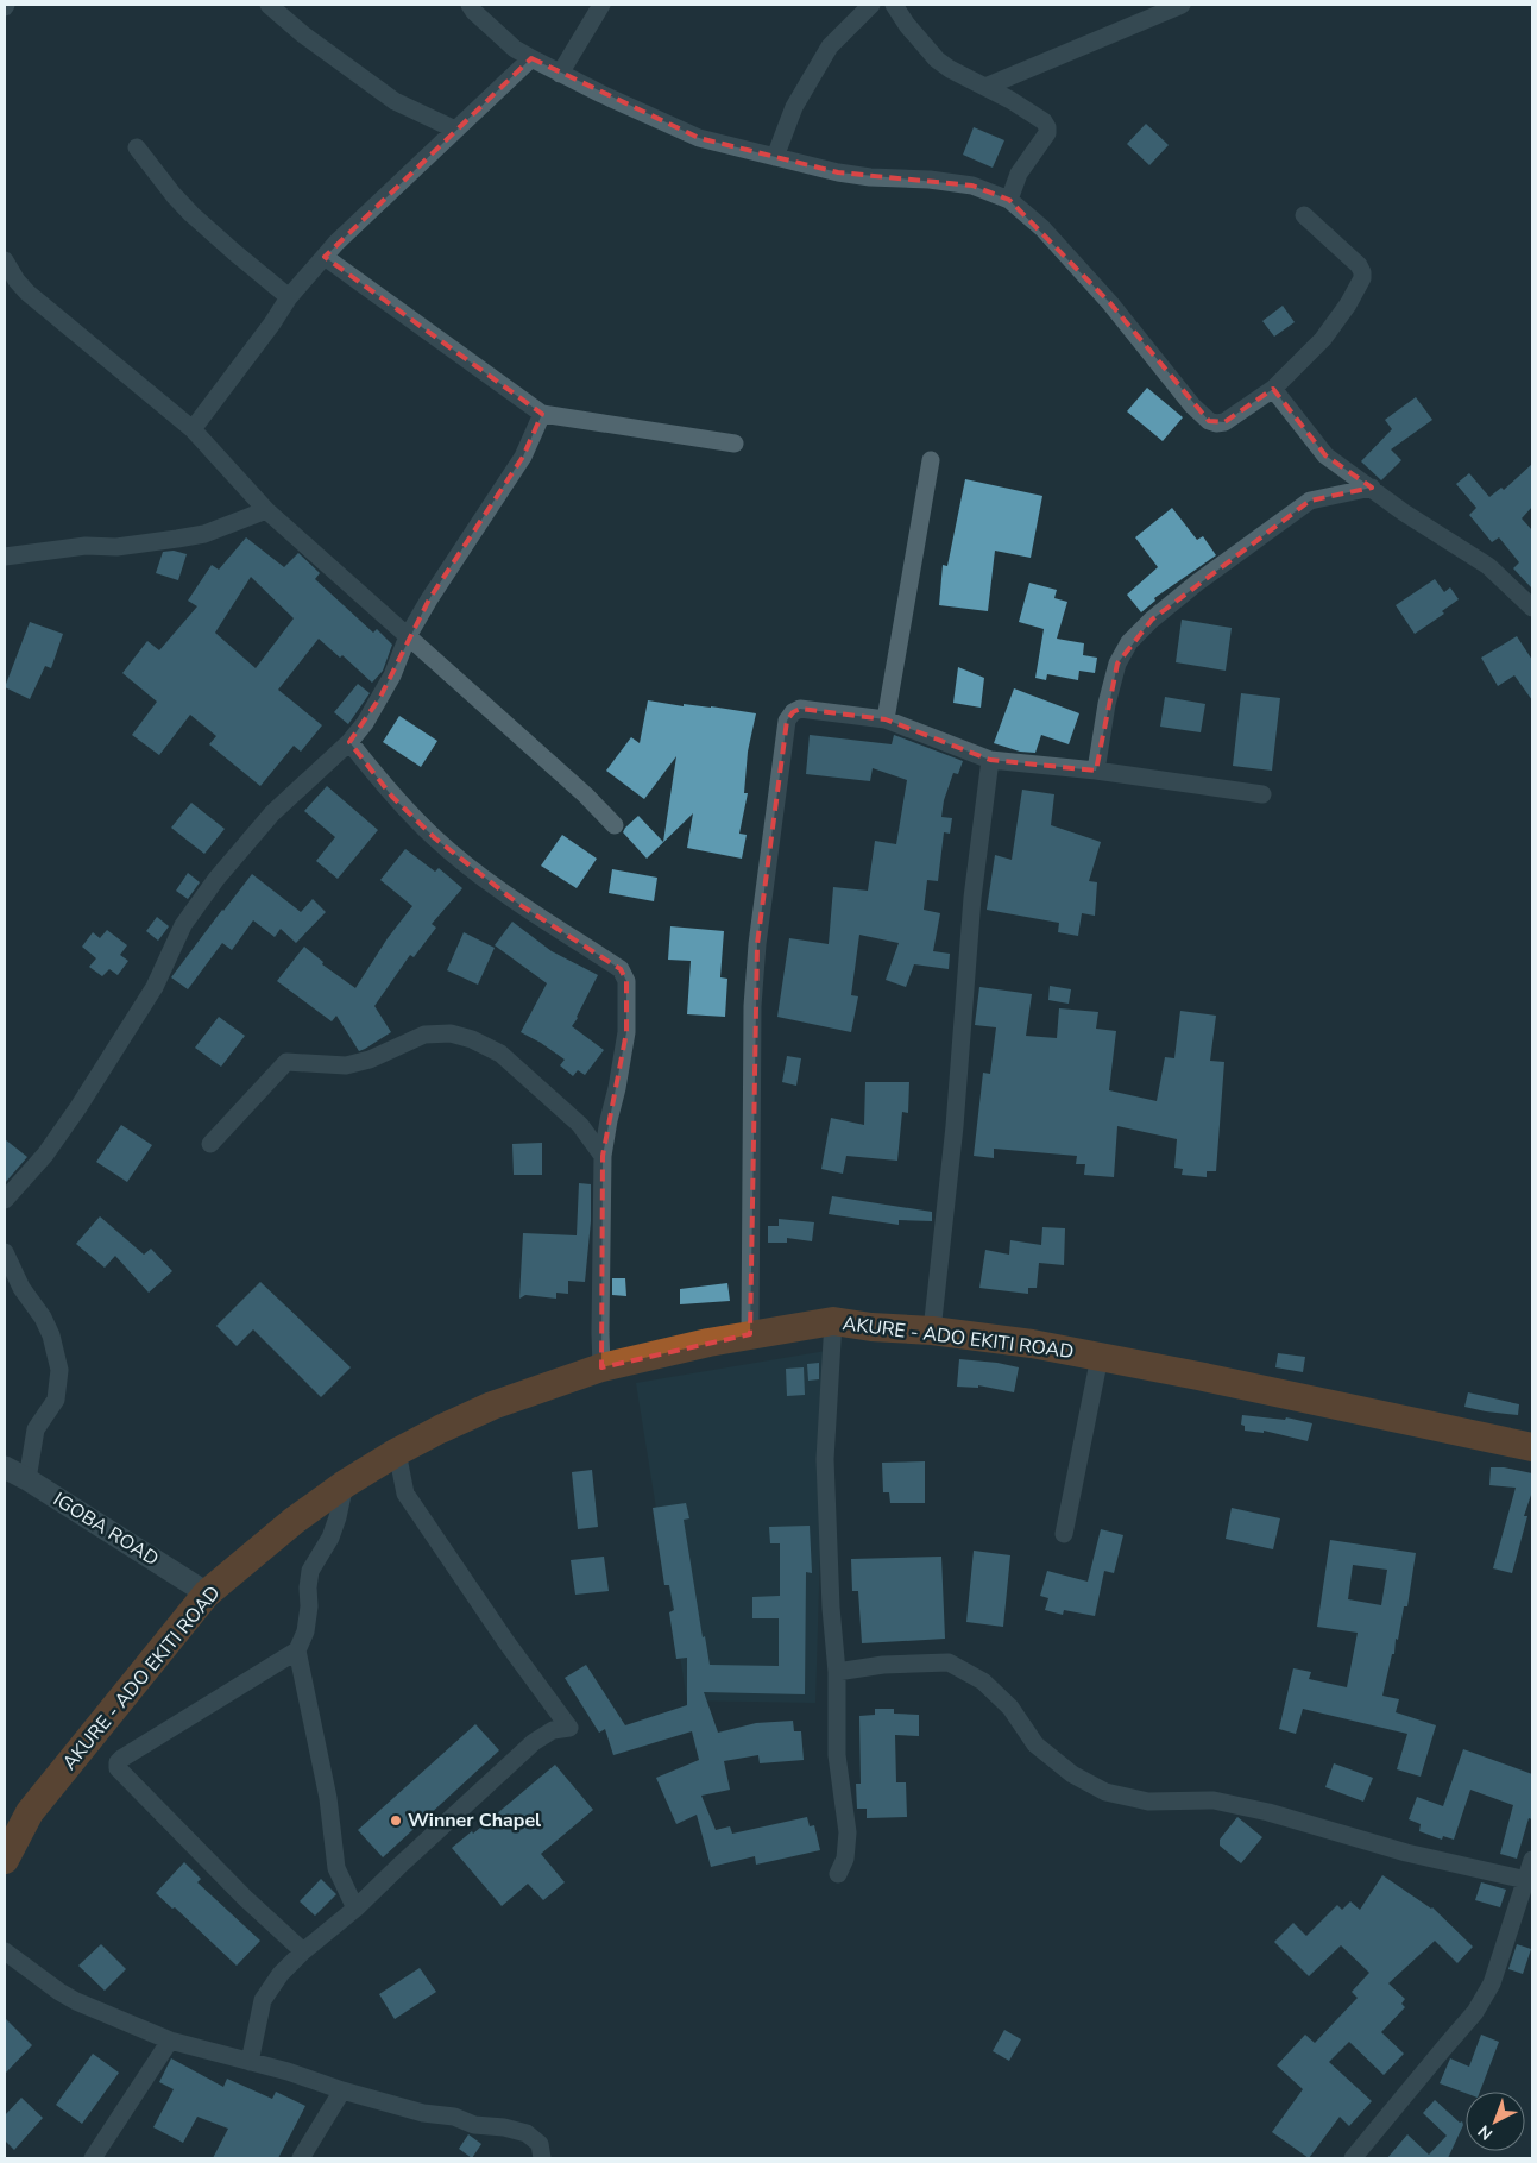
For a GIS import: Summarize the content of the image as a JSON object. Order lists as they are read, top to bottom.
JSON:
{
  "streets": {
    "main road": ["AKURE - ADO EKITI ROAD"],
    "street": ["IGOBA ROAD"]
  },
  "crossings": [
    ["AKURE - ADO EKITI ROAD", "IGOBA ROAD"]
  ],
  "places": ["Winner Chapel"],
  "north": "bottom left"
}
